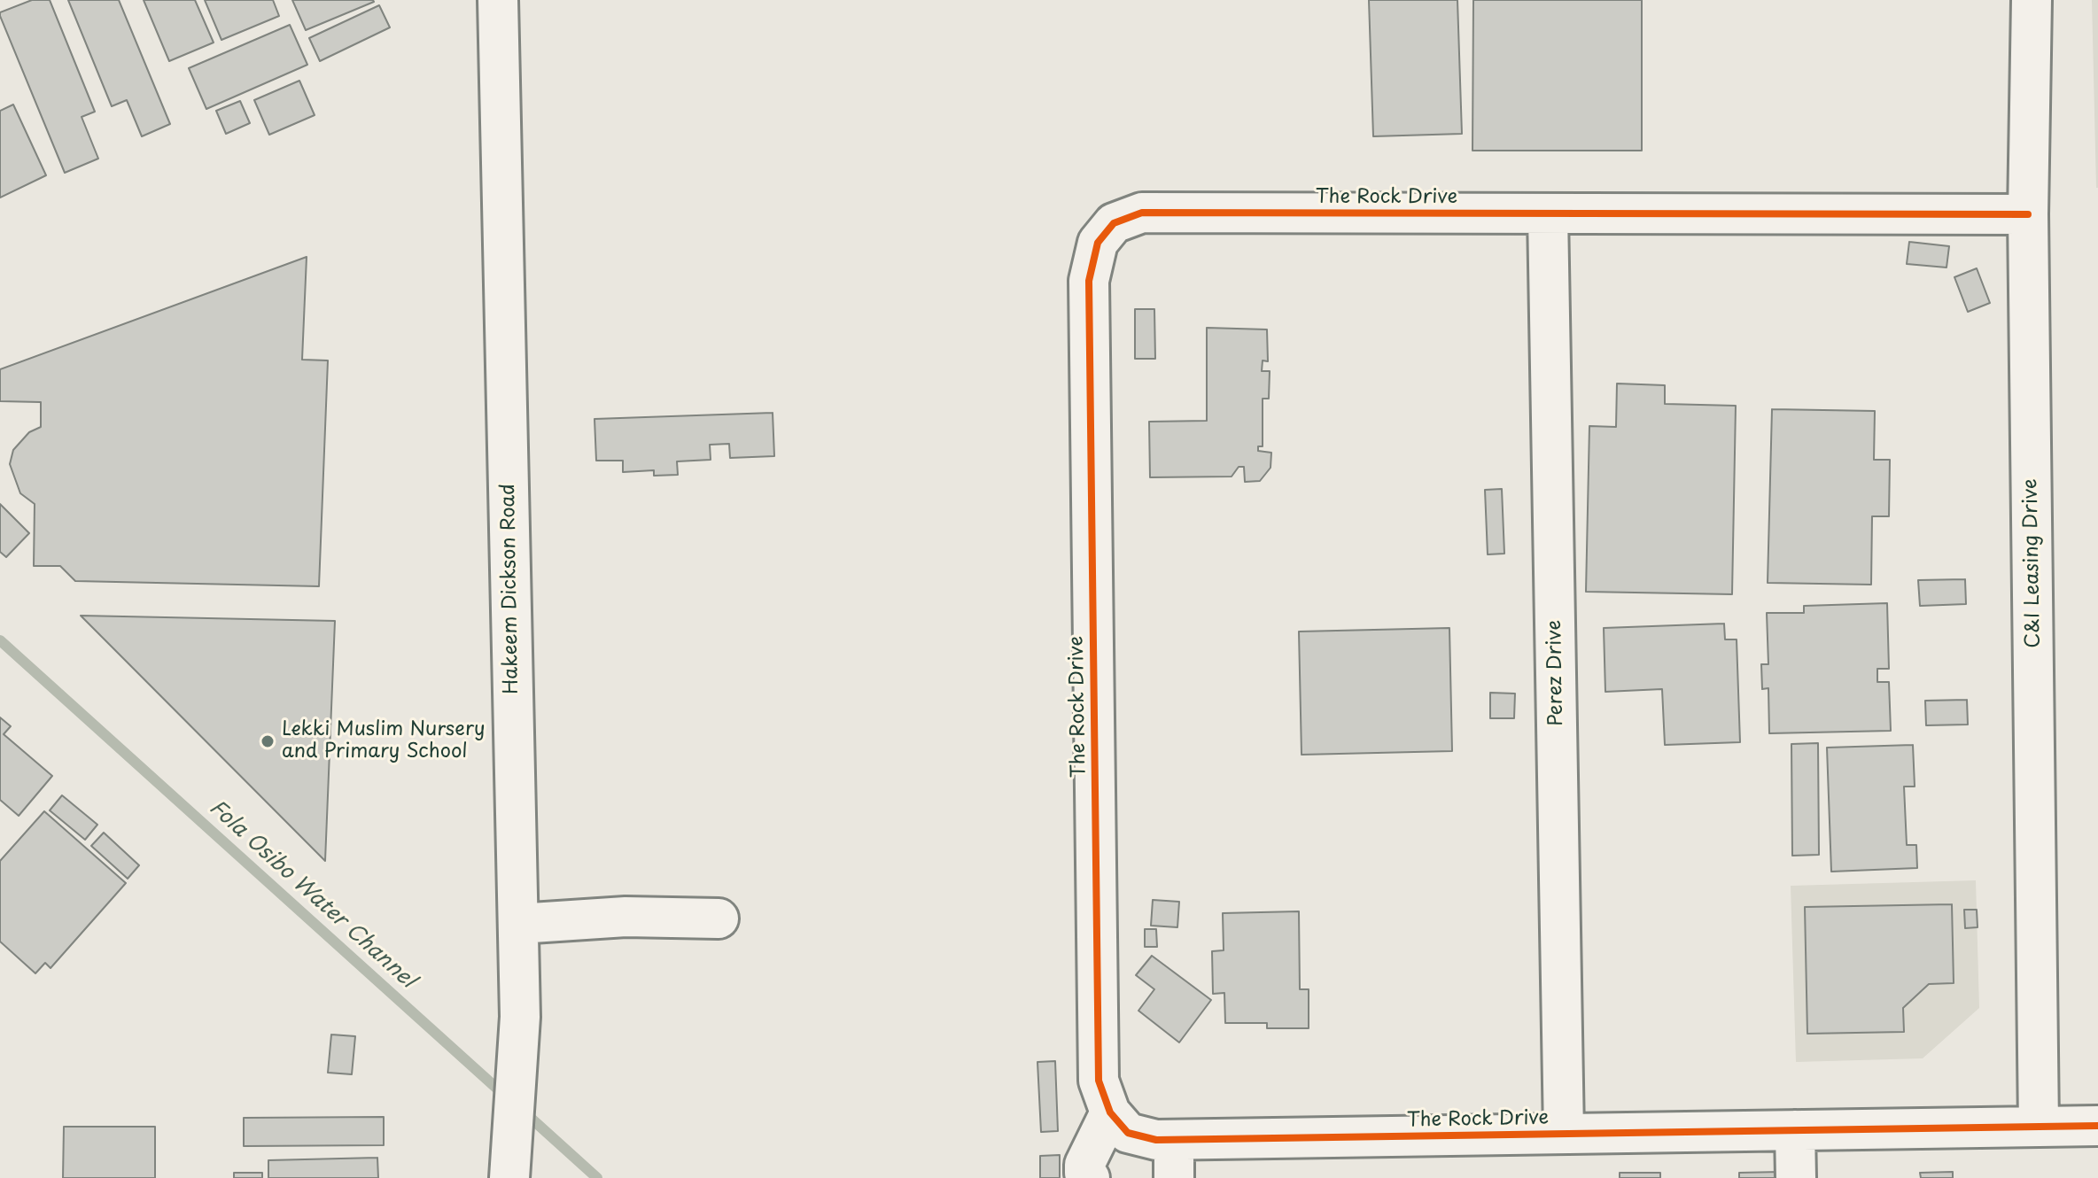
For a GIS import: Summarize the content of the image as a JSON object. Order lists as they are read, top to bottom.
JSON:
{
  "streets": {
    "street": [
      "The Rock Drive",
      "C&I Leasing Drive",
      "Hakeem Dickson Road",
      "Perez Drive"
    ]
  },
  "crossings": [
    ["The Rock Drive", "C&I Leasing Drive"],
    ["The Rock Drive", "Perez Drive"]
  ],
  "water": ["Fola Osibo Water Channel"],
  "places": ["Lekki Muslim Nursery and Primary School"]
}
